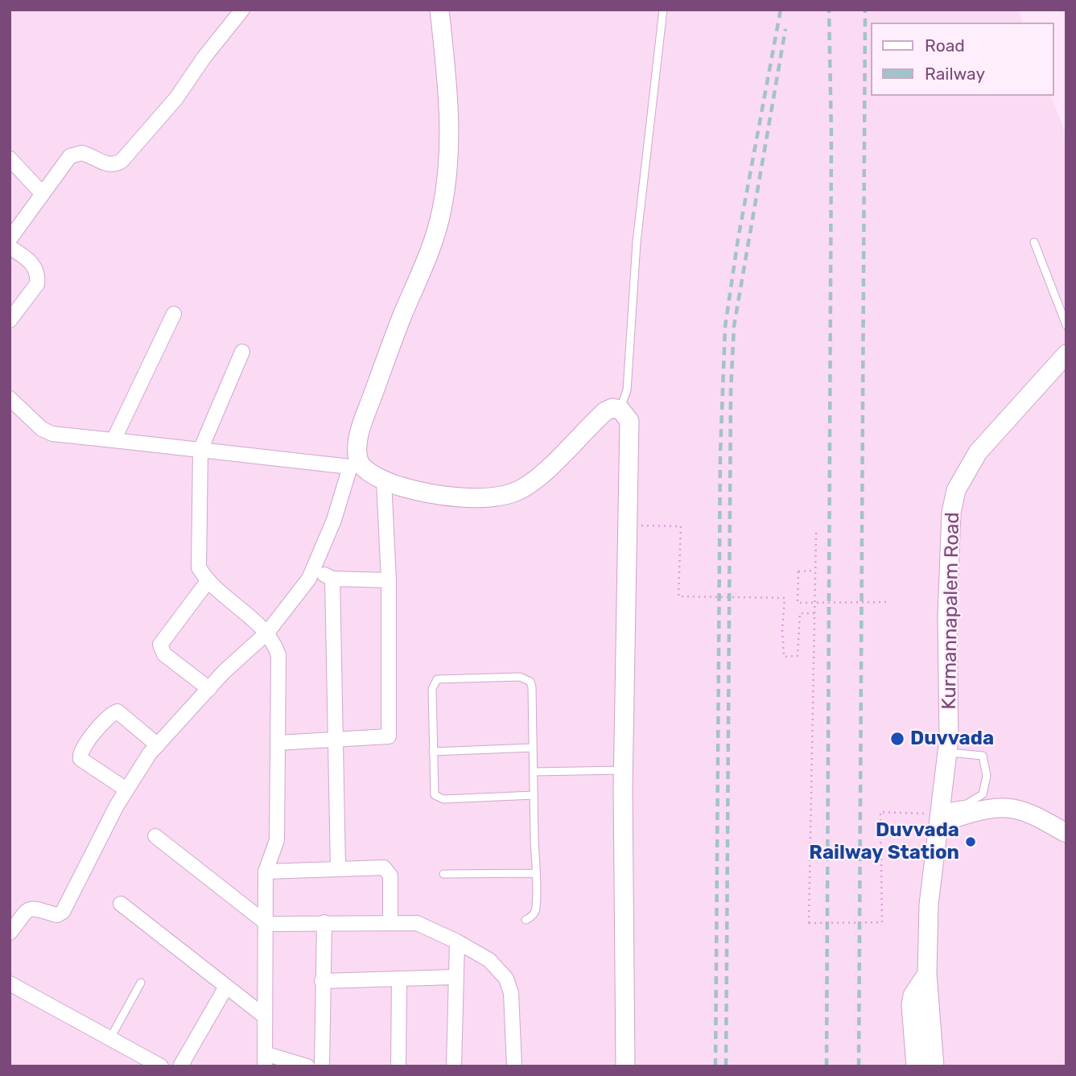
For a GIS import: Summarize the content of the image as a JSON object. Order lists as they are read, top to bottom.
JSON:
{
  "streets": {
    "street": ["Kurmannapalem Road"]
  },
  "places": ["Duvvada", "Duvvada Railway Station"],
  "legend": ["Road", "Railway"]
}
